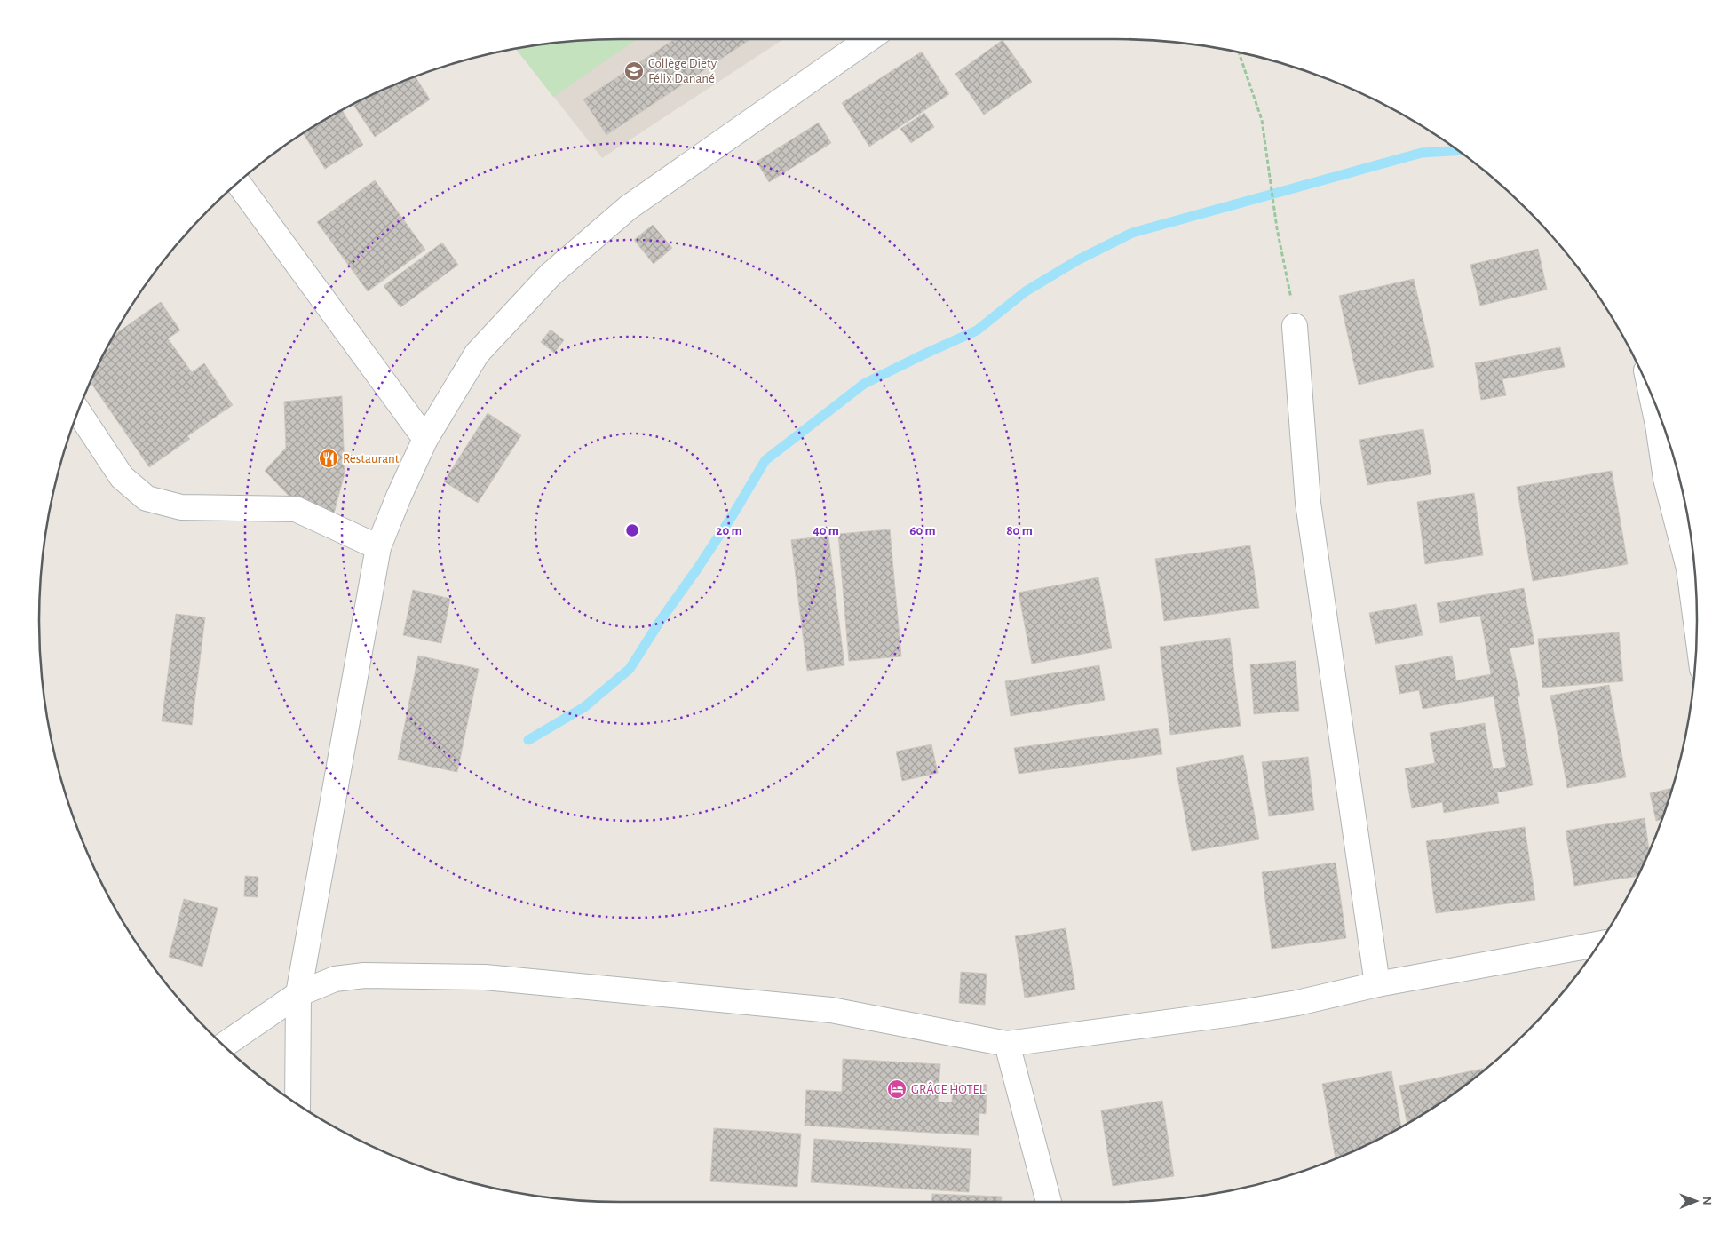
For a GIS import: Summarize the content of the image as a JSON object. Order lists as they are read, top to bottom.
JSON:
{
  "places": {
    "school or university": ["Collège Diety Félix Danané"],
    "restaurant": ["Restaurant"],
    "hotel": ["GRÂCE HOTEL"]
  },
  "north": "right",
  "rings": [
    "20 m",
    "40 m",
    "60 m",
    "80 m"
  ]
}
